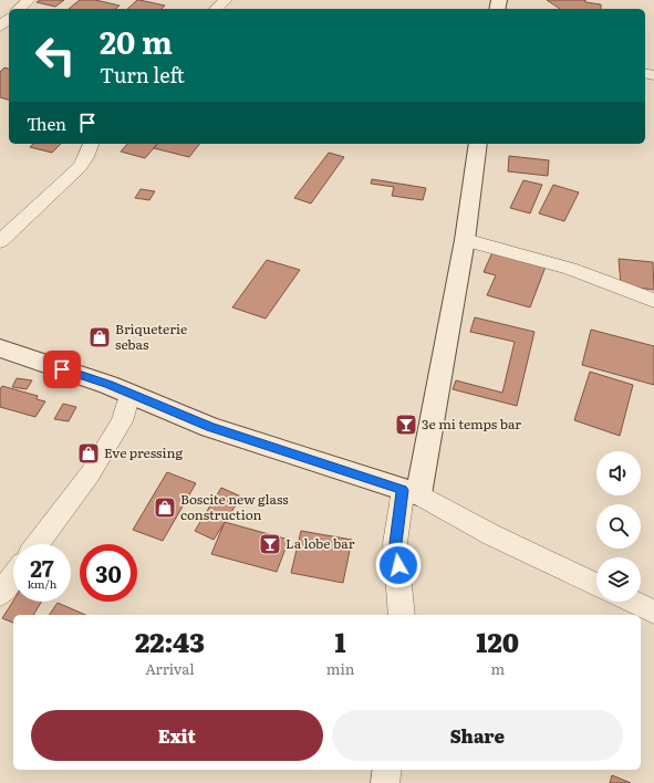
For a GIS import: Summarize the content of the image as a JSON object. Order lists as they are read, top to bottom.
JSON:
{
  "places": {
    "shop": ["Briqueterie sebas", "Eve pressing", "Boscite new glass construction"],
    "bar": ["3e mi temps bar", "La lobe bar"]
  },
  "page": {
    "turn": ["20 m", "Turn left"],
    "then": "Then",
    "speed": "27 km/h",
    "limit": "30",
    "eta": [
      "22:43",
      "Arrival",
      "1",
      "min",
      "120",
      "m"
    ],
    "buttons": ["Exit", "Share"]
  }
}
